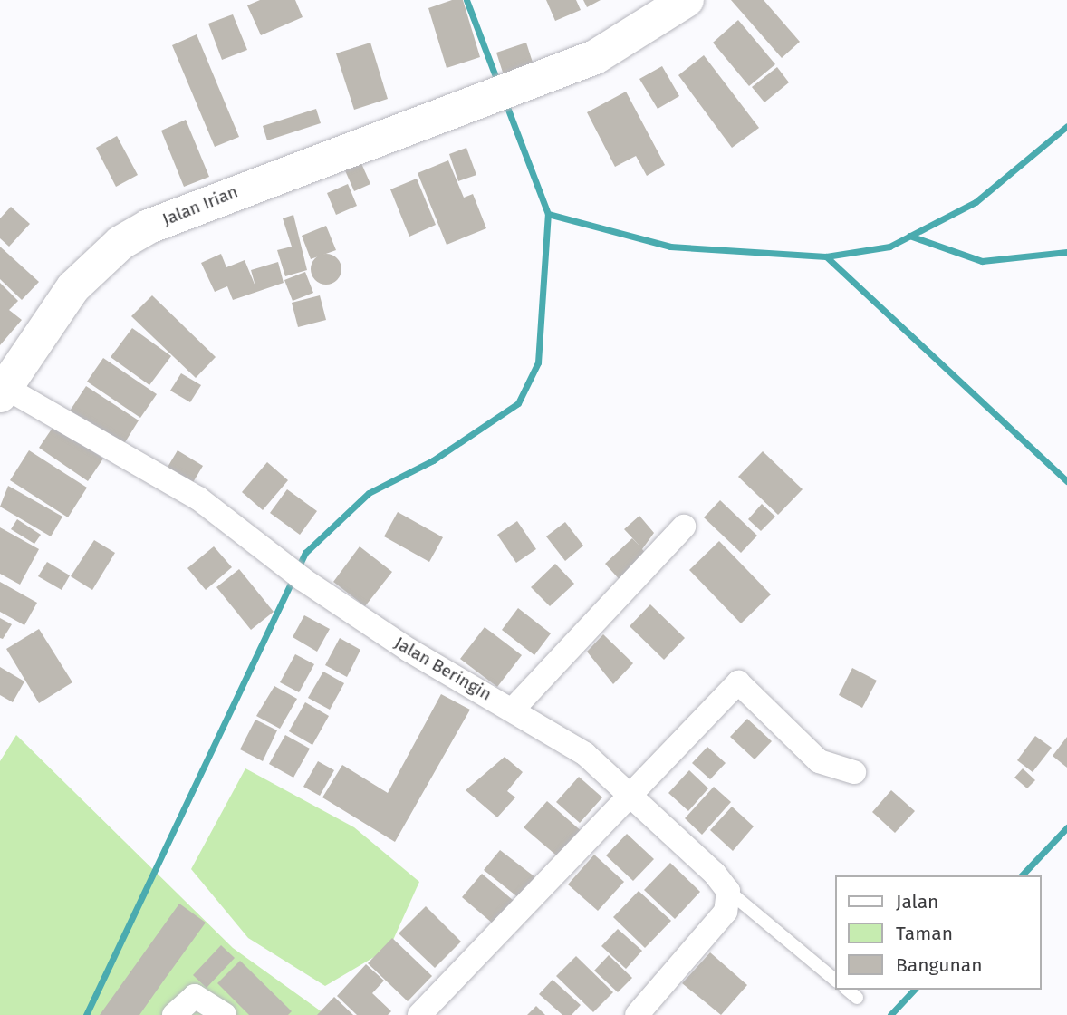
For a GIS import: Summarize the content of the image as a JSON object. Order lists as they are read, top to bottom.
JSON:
{
  "streets": {
    "main road": ["Jalan Irian"],
    "street": ["Jalan Beringin"]
  },
  "crossings": [
    ["Jalan Irian", "Jalan Beringin"]
  ],
  "legend": ["Jalan", "Taman", "Bangunan"]
}
